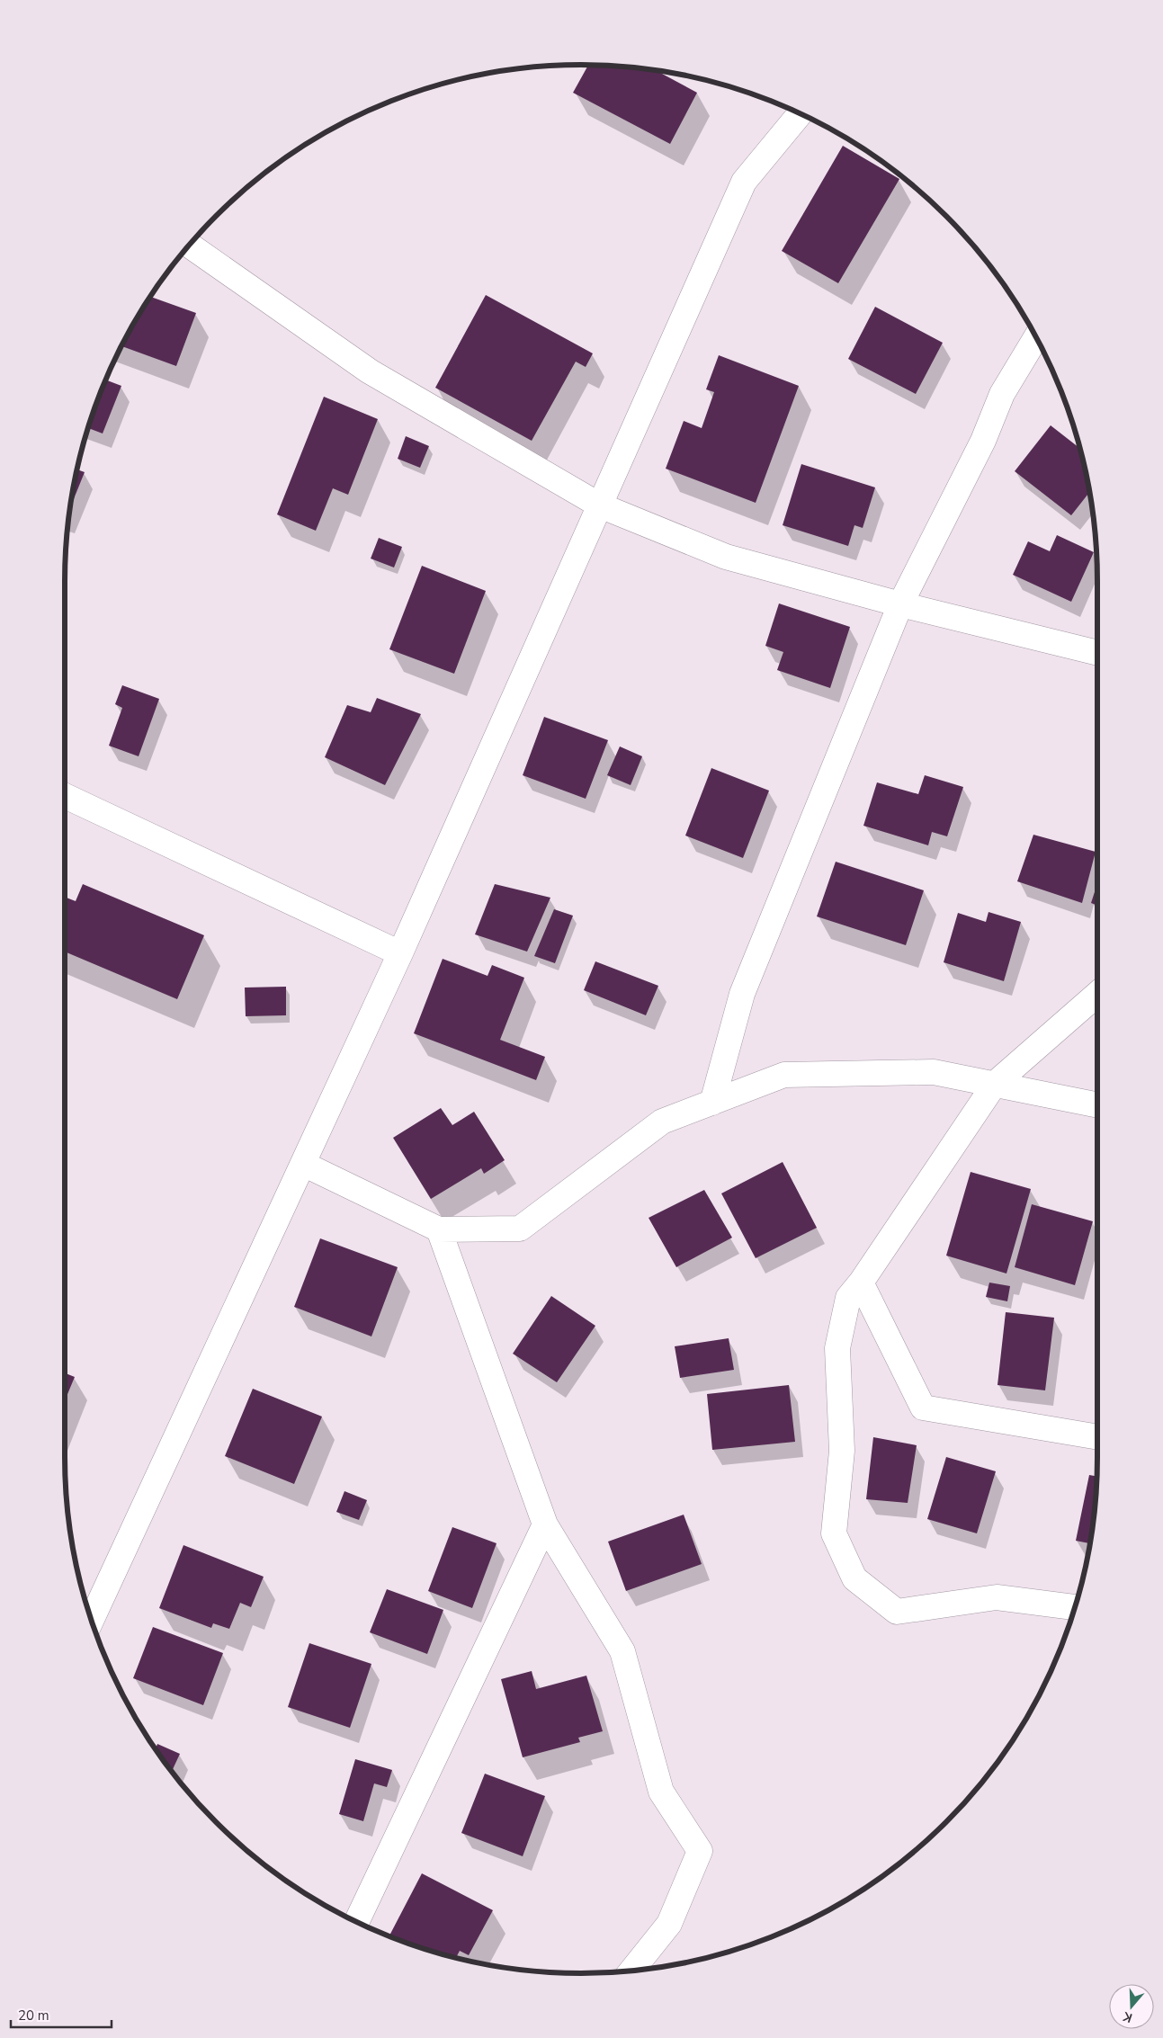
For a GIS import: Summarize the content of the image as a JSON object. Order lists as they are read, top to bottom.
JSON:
{
  "scale_bar": "20 m",
  "north": "bottom"
}
